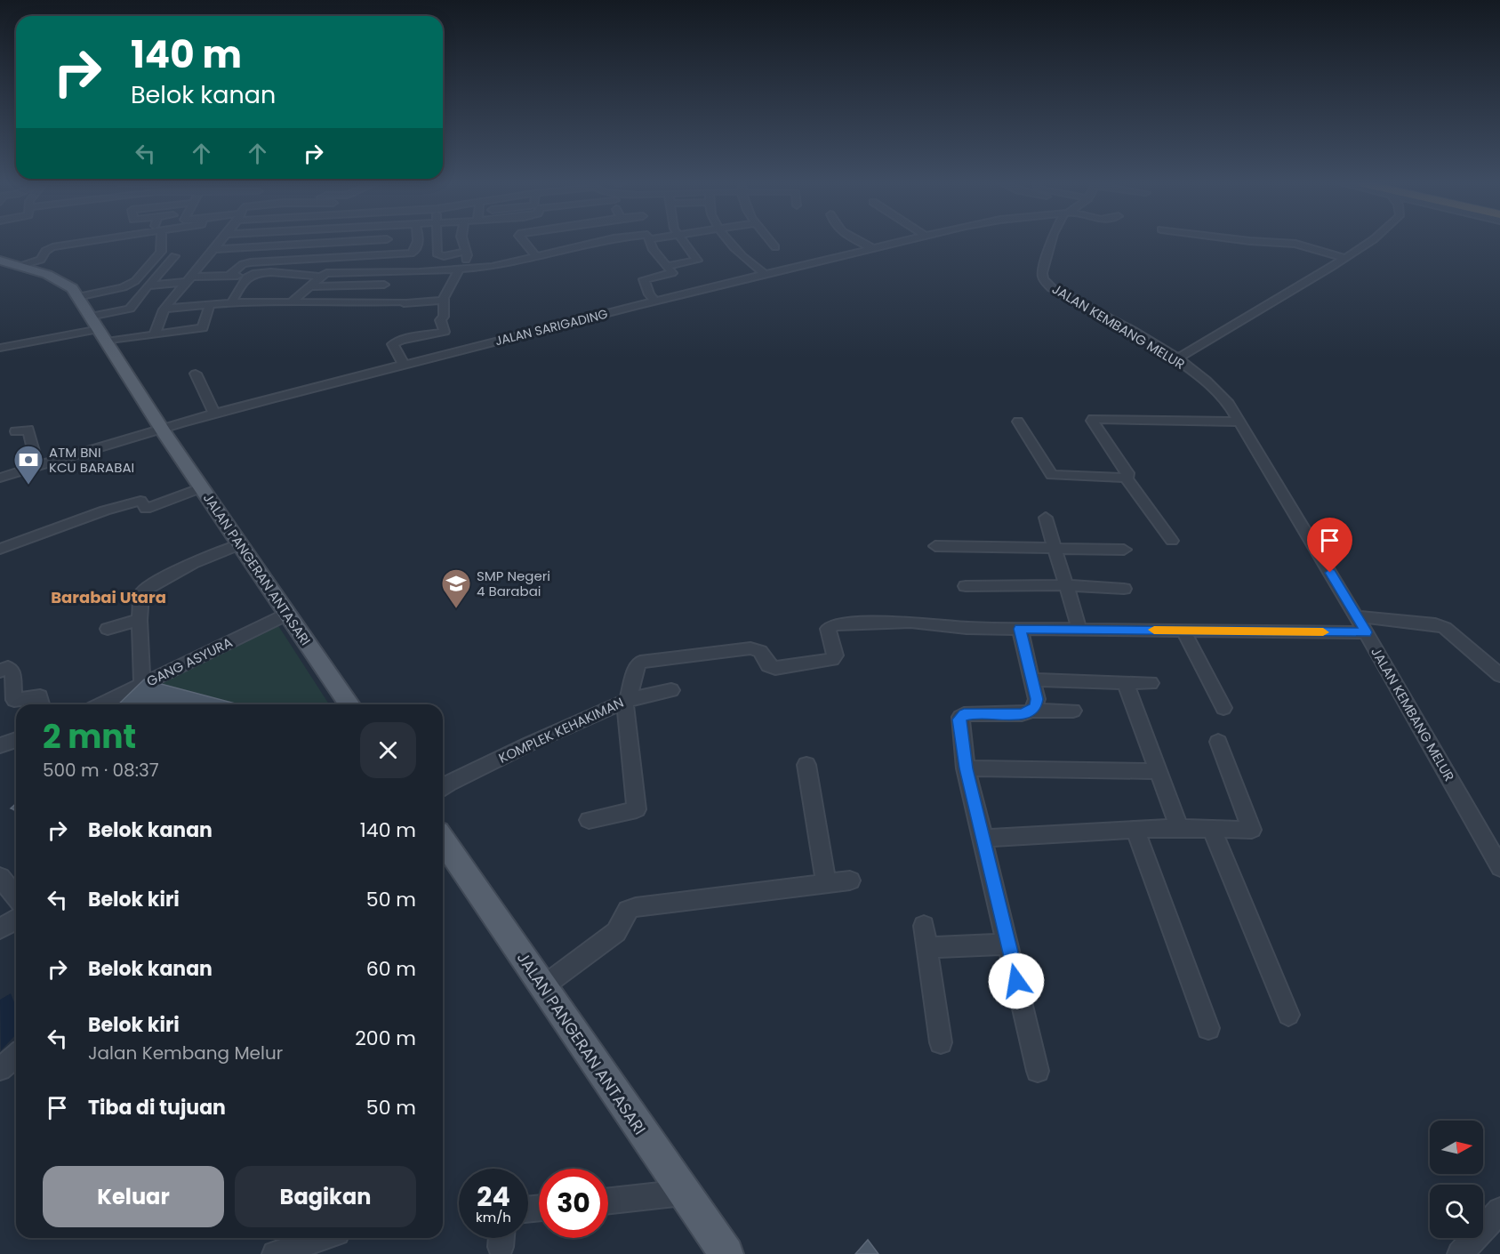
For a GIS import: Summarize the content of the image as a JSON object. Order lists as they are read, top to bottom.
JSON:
{
  "streets": {
    "main road": ["JALAN PANGERAN ANTASARI"],
    "street": [
      "JALAN KEMBANG MELUR",
      "JALAN SARIGADING",
      "GANG ASYURA",
      "KOMPLEK KEHAKIMAN"
    ]
  },
  "crossings": [
    ["JALAN SARIGADING", "JALAN PANGERAN ANTASARI"],
    ["JALAN PANGERAN ANTASARI", "GANG ASYURA"]
  ],
  "districts": ["Barabai Utara"],
  "places": {
    "bank": ["ATM BNI KCU BARABAI"],
    "school or university": ["SMP Negeri 4 Barabai"]
  },
  "north": "right",
  "page": {
    "turn": ["140 m", "Belok kanan"],
    "heading": ["2 mnt", "500 m · 08:37"],
    "list": [
      {
        "name": "Belok kanan",
        "value": "140 m"
      },
      {
        "name": "Belok kiri",
        "value": "50 m"
      },
      {
        "name": "Belok kanan",
        "value": "60 m"
      },
      {
        "name": "Belok kiri",
        "note": "Jalan Kembang Melur",
        "value": "200 m"
      },
      {
        "name": "Tiba di tujuan",
        "value": "50 m"
      }
    ],
    "buttons": ["Keluar", "Bagikan"],
    "speed": "24 km/h",
    "limit": "30"
  }
}
